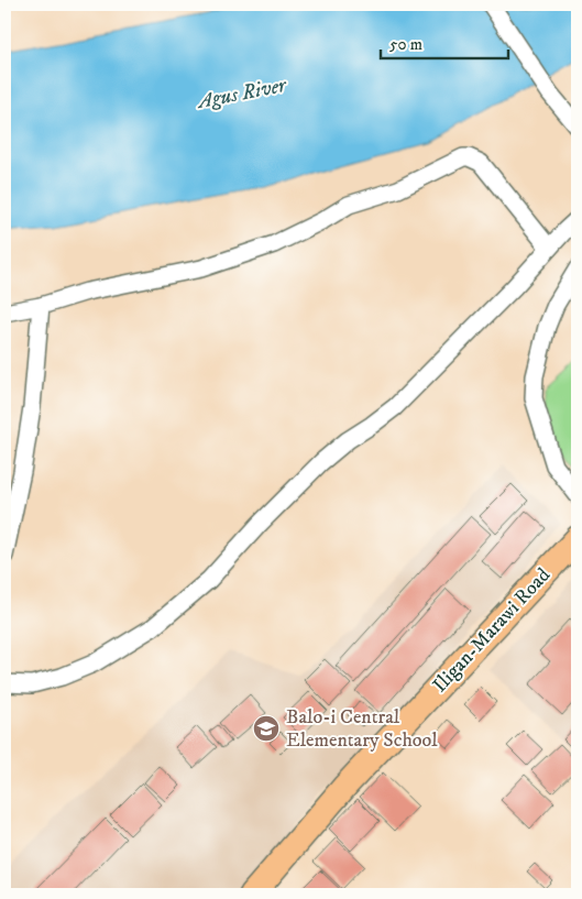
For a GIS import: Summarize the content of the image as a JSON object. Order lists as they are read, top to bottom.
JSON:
{
  "streets": {
    "highway": ["Iligan-Marawi Road"]
  },
  "water": ["Agus River"],
  "places": {
    "school or university": ["Balo-i Central Elementary School"]
  },
  "scale_bar": "50 m"
}
